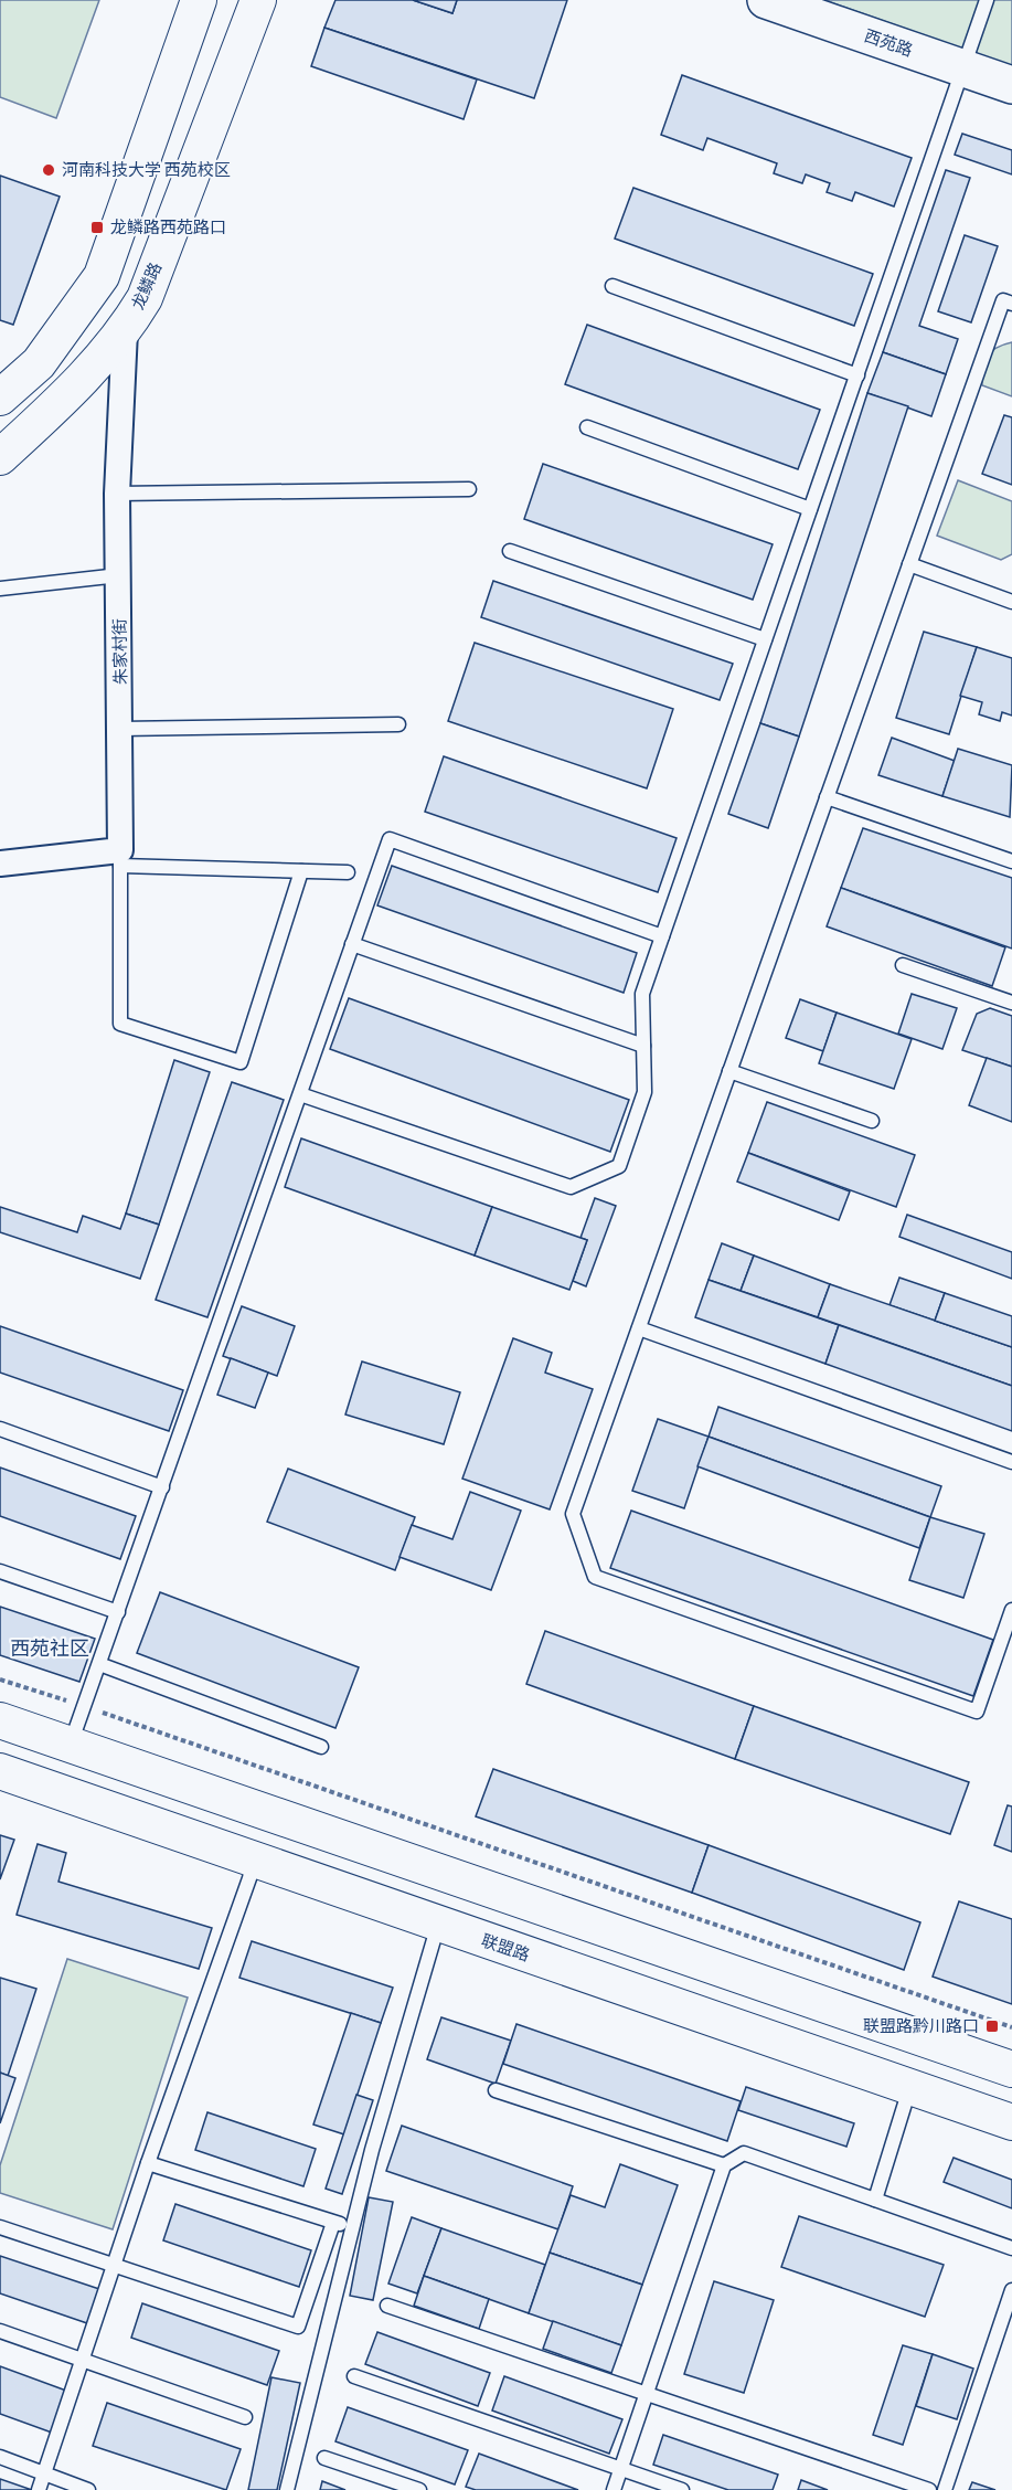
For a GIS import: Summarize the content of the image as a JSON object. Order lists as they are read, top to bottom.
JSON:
{
  "streets": {
    "main road": ["西苑路", "龙鳞路", "联盟路"],
    "street": ["朱家村街"]
  },
  "crossings": [
    ["龙鳞路", "朱家村街"]
  ],
  "districts": ["西苑社区"],
  "places": {
    "other": ["河南科技大学 西苑校区"],
    "transit": ["龙鳞路西苑路口", "联盟路黔川路口"]
  }
}
